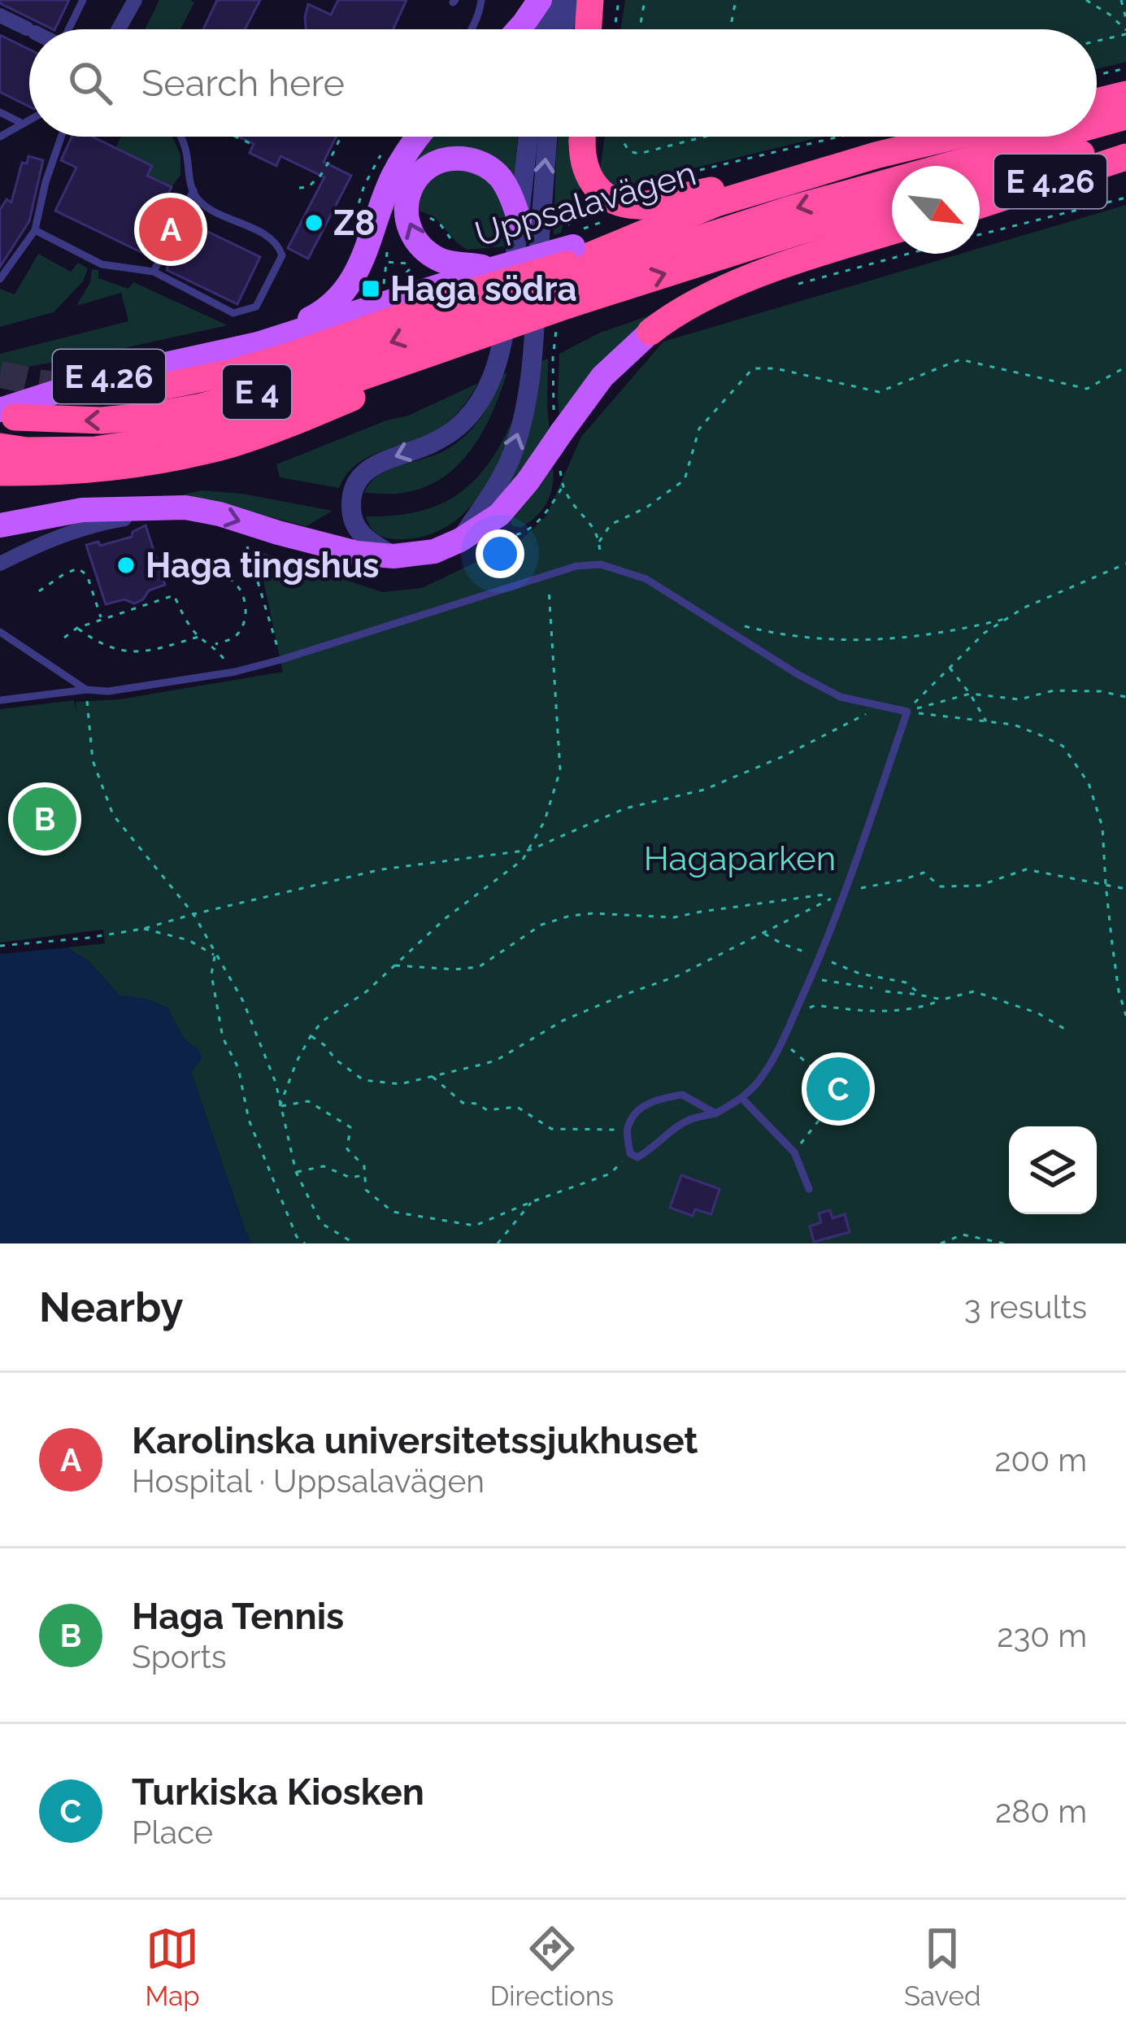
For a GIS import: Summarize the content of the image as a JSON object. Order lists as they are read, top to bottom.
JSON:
{
  "streets": {
    "highway": ["E 4.26", "Uppsalavägen", "E 4"]
  },
  "crossings": [
    ["Uppsalavägen", "E 4"]
  ],
  "parks": ["Hagaparken"],
  "places": {
    "other": ["Z8", "Haga tingshus"],
    "transit": ["Haga södra"]
  },
  "north": "bottom right",
  "page": {
    "search": "Search here",
    "pins": ["A", "B", "C"],
    "heading": ["Nearby", "3 results"],
    "list": [
      {
        "mark": "A",
        "name": "Karolinska universitetssjukhuset",
        "note": "Hospital · Uppsalavägen",
        "value": "200 m"
      },
      {
        "mark": "B",
        "name": "Haga Tennis",
        "note": "Sports",
        "value": "230 m"
      },
      {
        "mark": "C",
        "name": "Turkiska Kiosken",
        "note": "Place",
        "value": "280 m"
      }
    ],
    "nav": ["Map", "Directions", "Saved"]
  }
}
